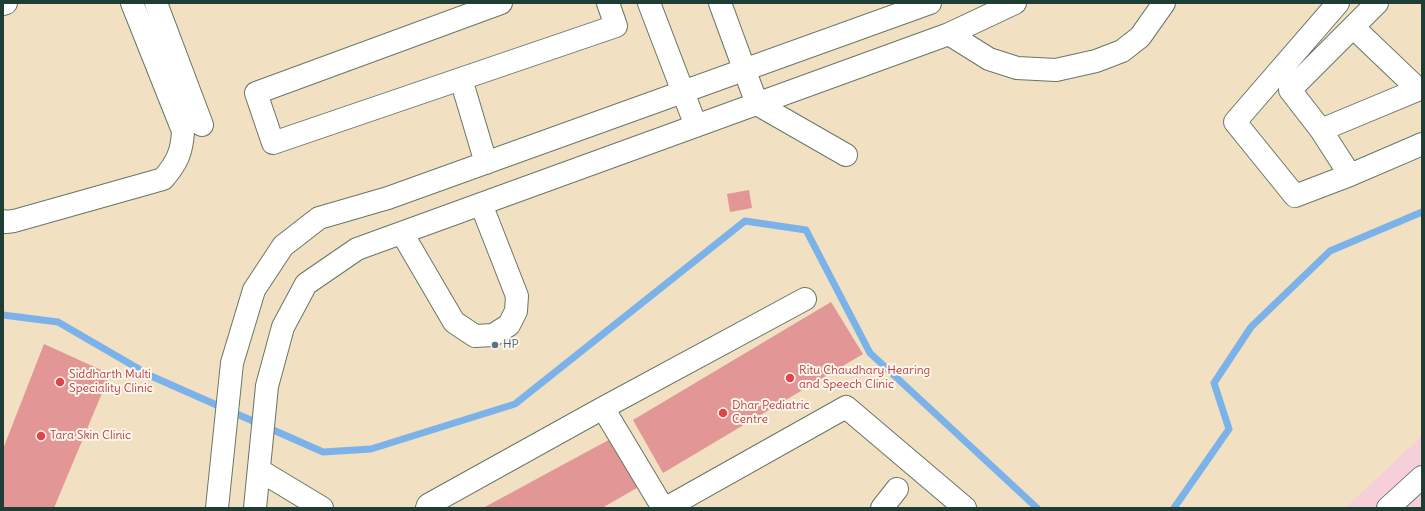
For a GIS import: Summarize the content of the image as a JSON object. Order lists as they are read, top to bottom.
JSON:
{
  "places": [
    "HP",
    "Ritu Chaudhary Hearing and Speech Clinic",
    "Siddharth Multi Speciality Clinic",
    "Dhar Pediatric Centre",
    "Tara Skin Clinic"
  ]
}
